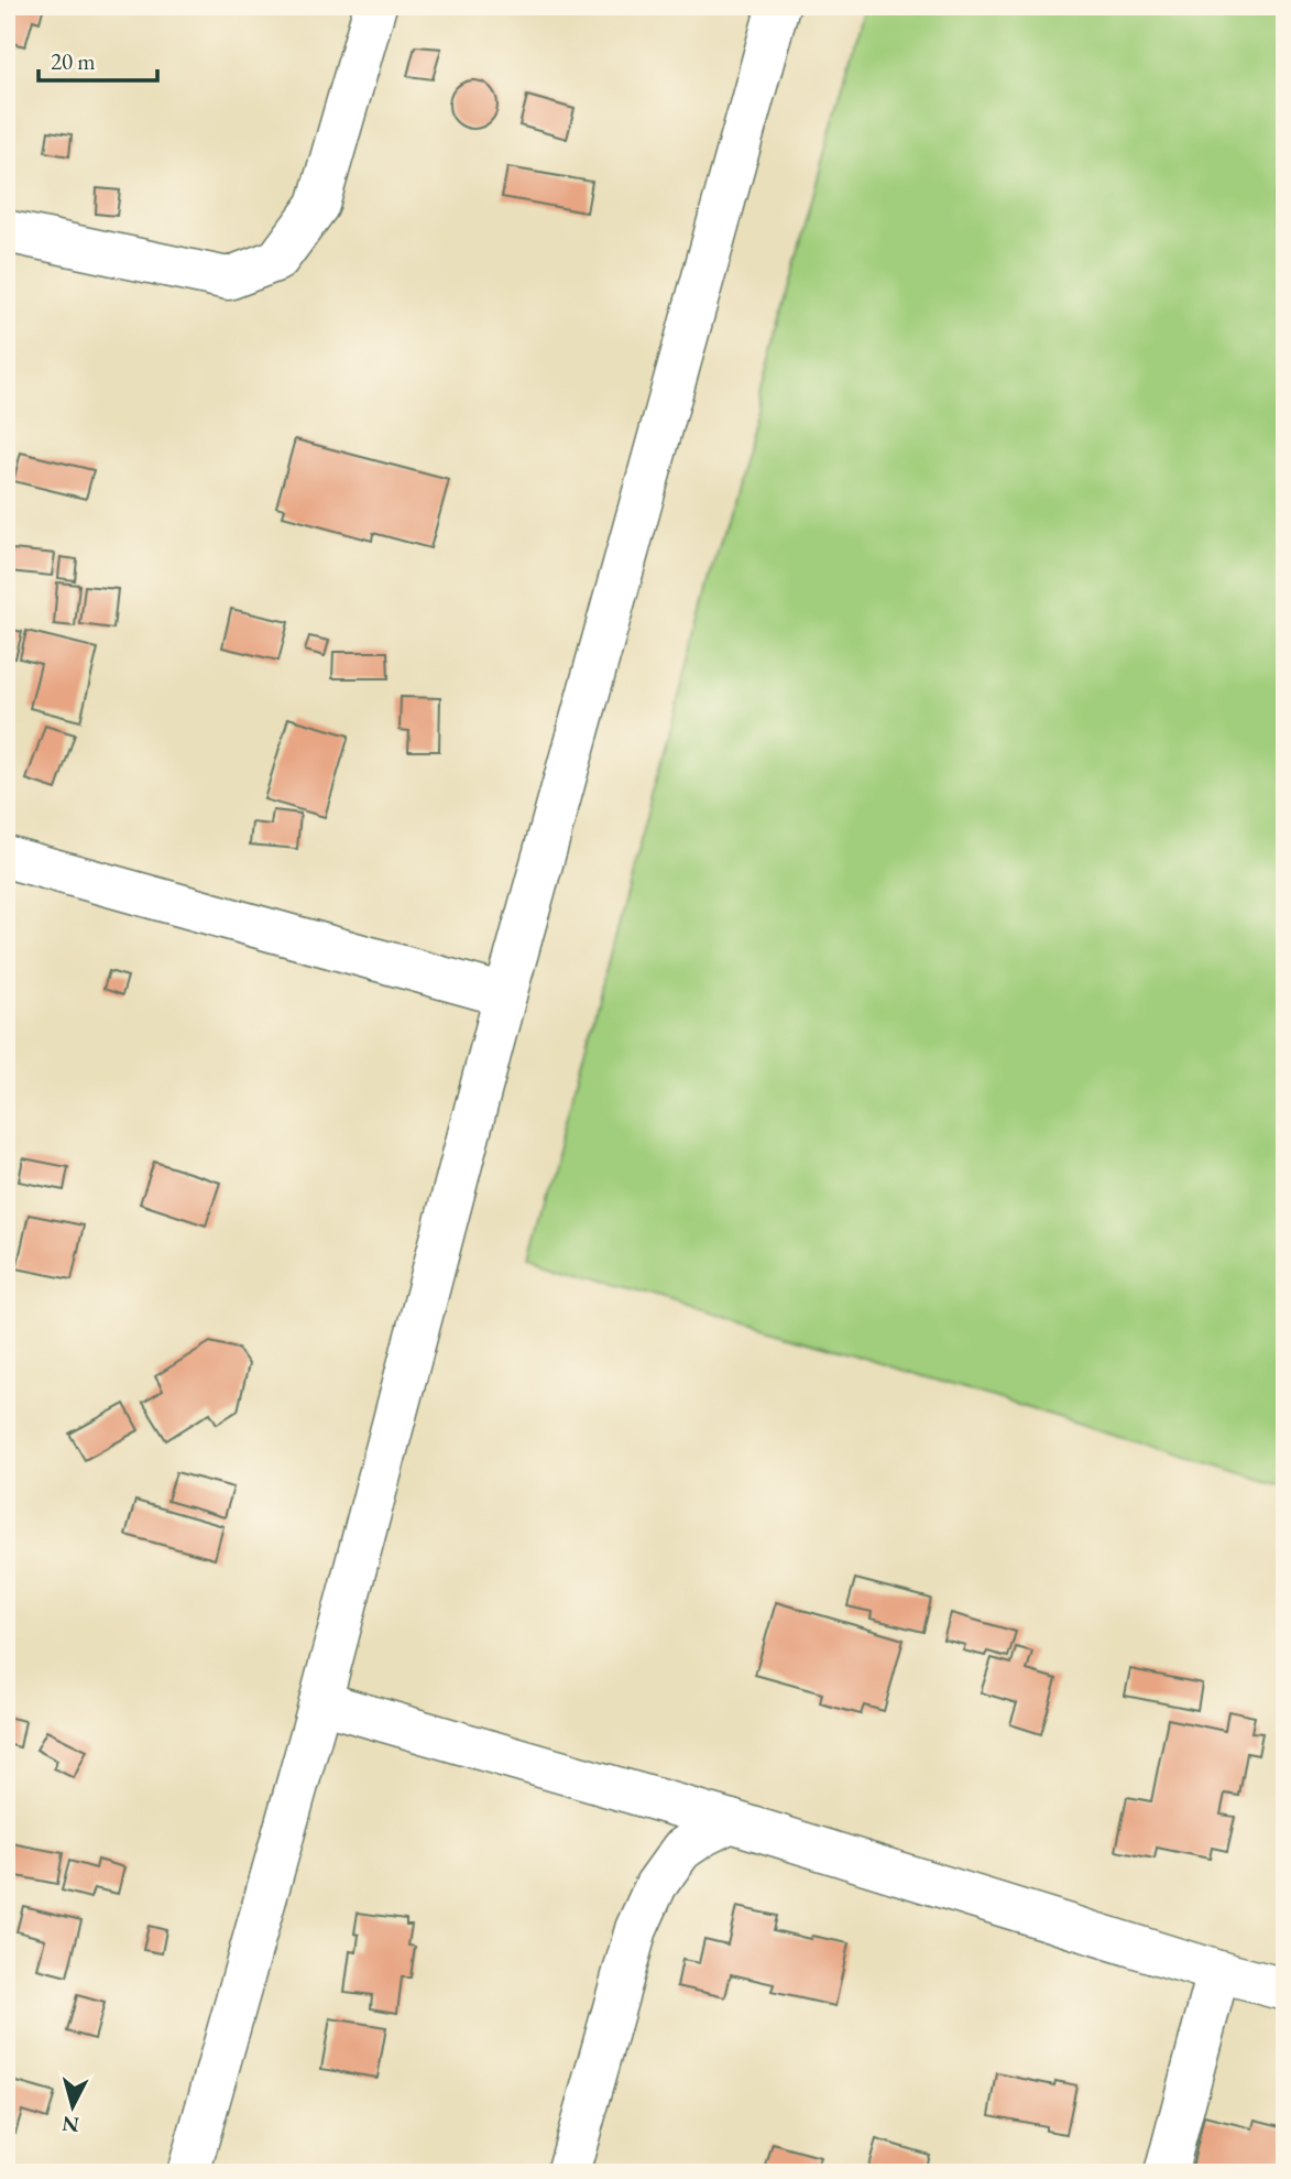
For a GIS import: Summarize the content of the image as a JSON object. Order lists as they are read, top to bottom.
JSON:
{
  "scale_bar": "20 m",
  "north": "bottom"
}
